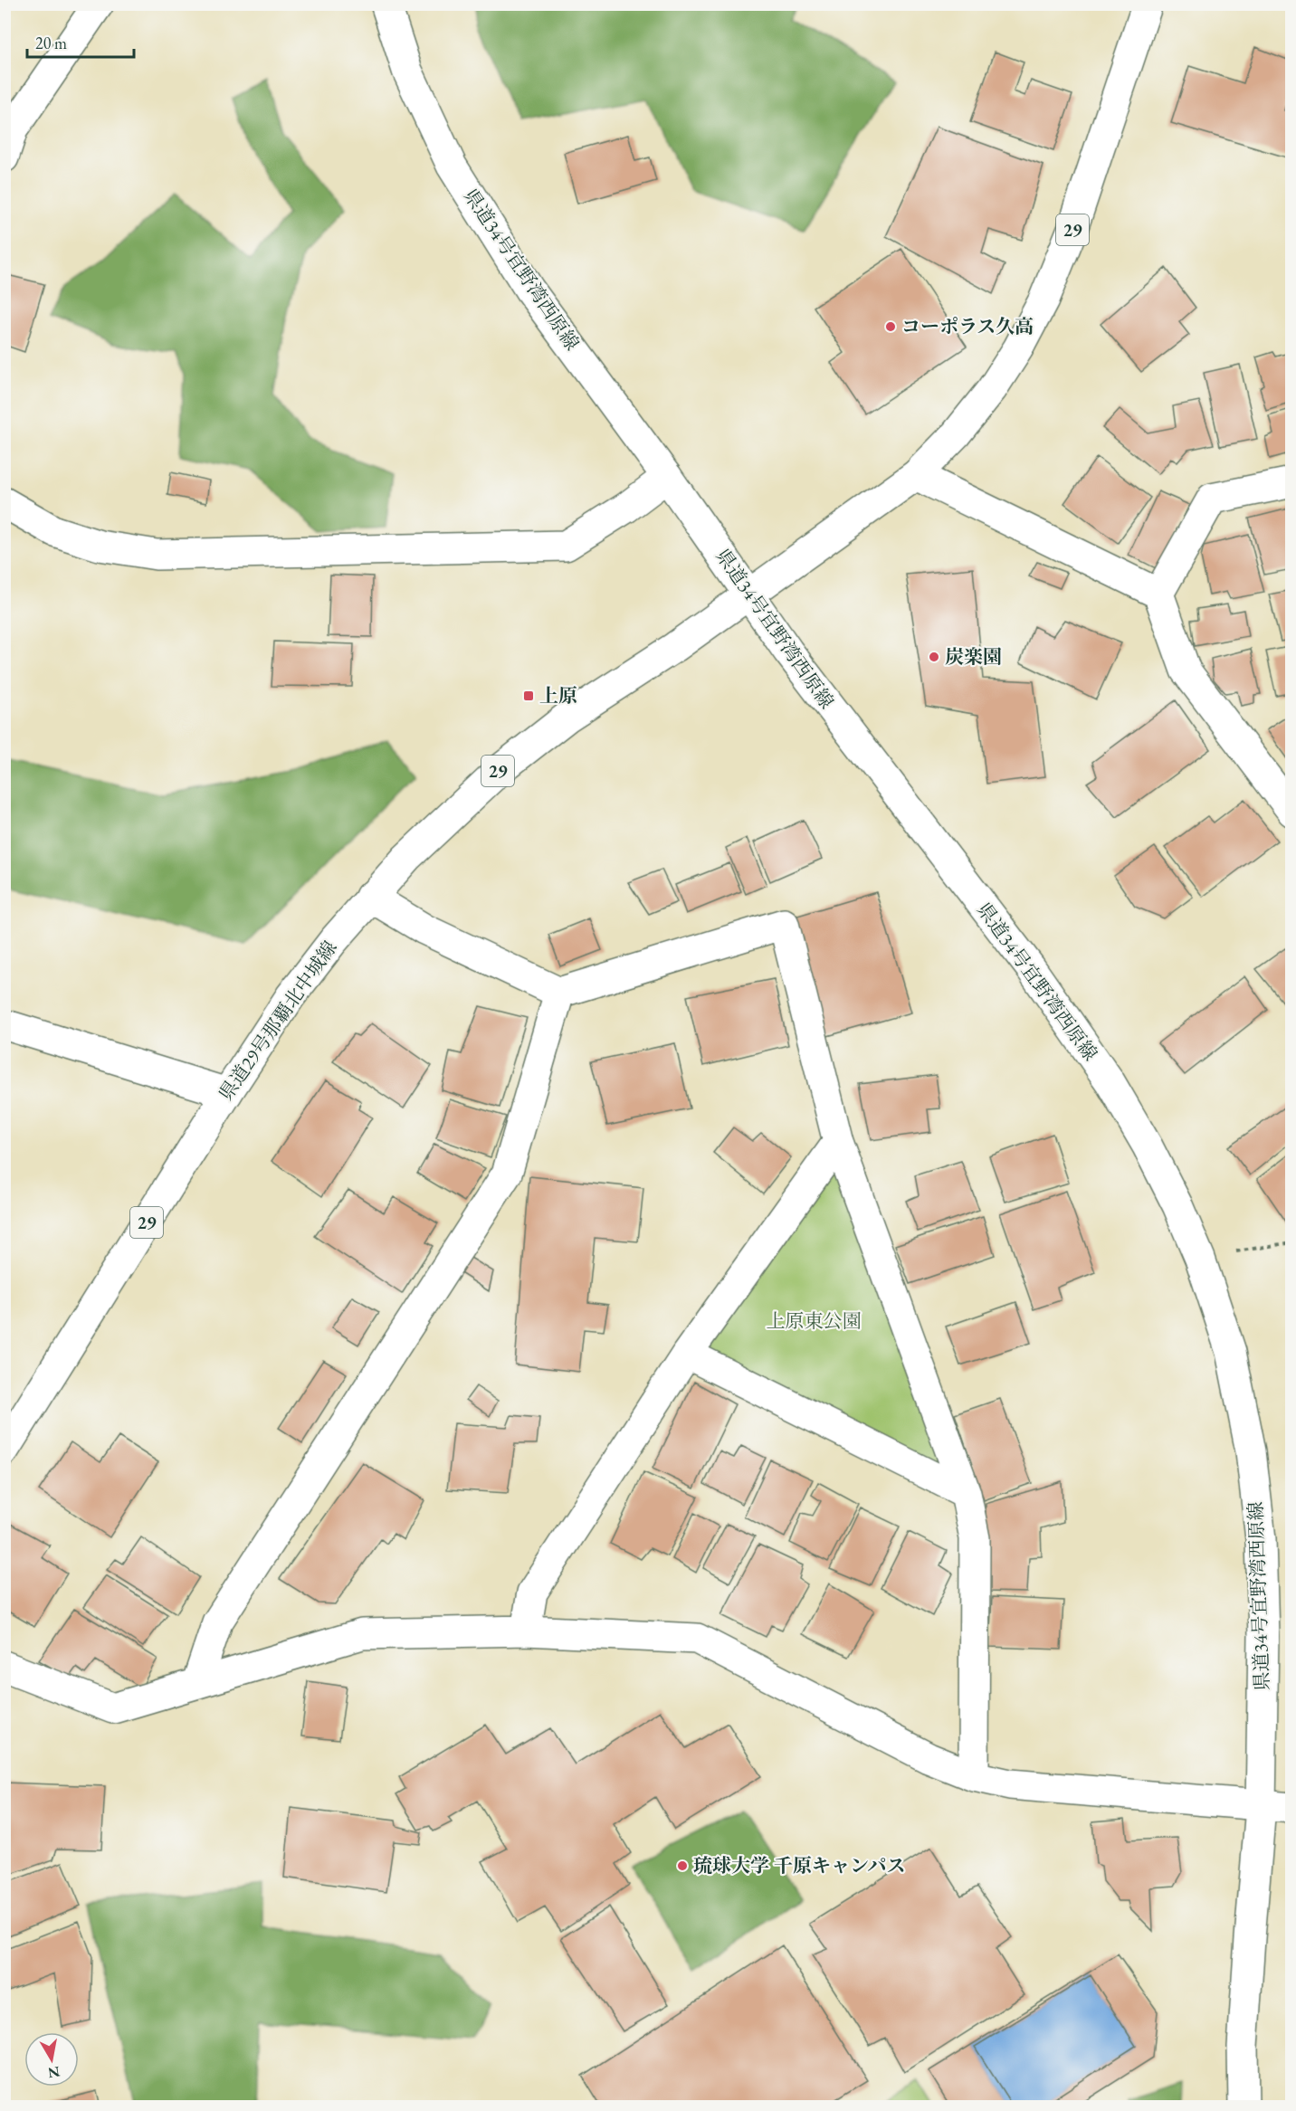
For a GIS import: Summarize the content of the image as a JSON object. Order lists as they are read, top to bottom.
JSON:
{
  "streets": {
    "street": ["29", "県道34号宜野湾西原線", "県道29号那覇北中城線"]
  },
  "crossings": [
    ["29", "県道34号宜野湾西原線"],
    ["29", "県道29号那覇北中城線"],
    ["県道34号宜野湾西原線", "県道29号那覇北中城線"]
  ],
  "parks": ["上原東公園"],
  "places": {
    "other": ["コーポラス久高", "炭楽園", "琉球大学 千原キャンパス"],
    "transit": ["上原"]
  },
  "scale_bar": "20 m",
  "north": "bottom"
}
